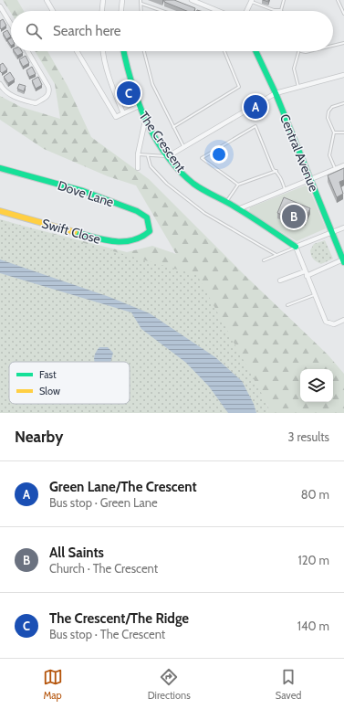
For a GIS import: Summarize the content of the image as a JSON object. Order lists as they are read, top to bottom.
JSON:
{
  "streets": {
    "street": [
      "The Crescent",
      "Central Avenue",
      "Dove Lane",
      "Swift Close"
    ]
  },
  "crossings": [
    ["Dove Lane", "Swift Close"]
  ],
  "legend": ["Fast", "Slow"],
  "page": {
    "search": "Search here",
    "pins": ["C", "A", "B"],
    "heading": ["Nearby", "3 results"],
    "list": [
      {
        "mark": "A",
        "name": "Green Lane/The Crescent",
        "note": "Bus stop · Green Lane",
        "value": "80 m"
      },
      {
        "mark": "B",
        "name": "All Saints",
        "note": "Church · The Crescent",
        "value": "120 m"
      },
      {
        "mark": "C",
        "name": "The Crescent/The Ridge",
        "note": "Bus stop · The Crescent",
        "value": "140 m"
      }
    ],
    "nav": ["Map", "Directions", "Saved"]
  }
}
